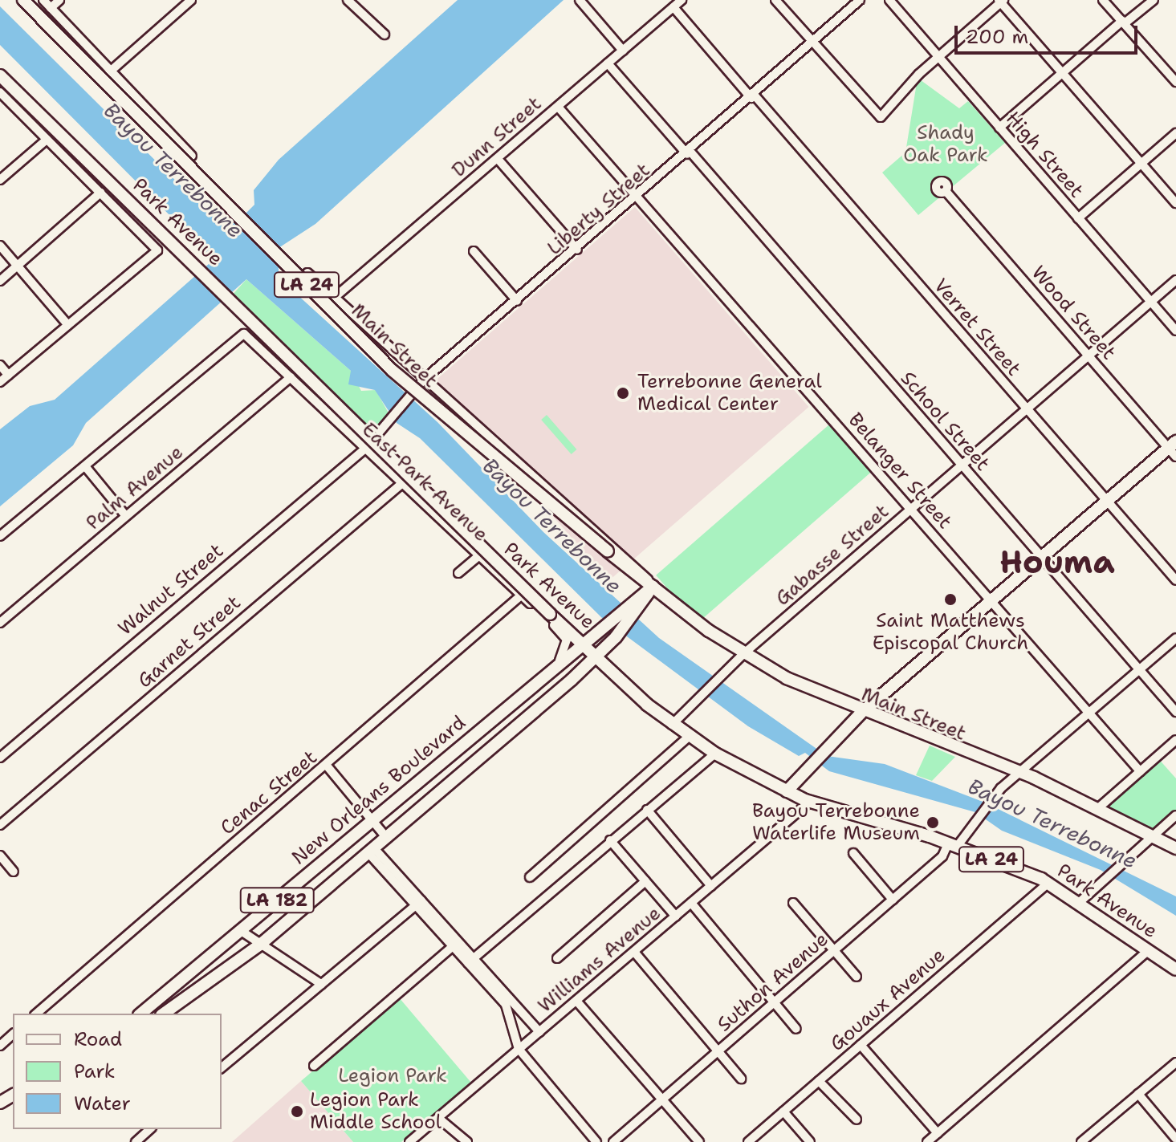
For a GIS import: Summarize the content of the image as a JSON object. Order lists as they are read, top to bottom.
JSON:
{
  "streets": {
    "main road": [
      "Park Avenue",
      "LA 24",
      "Main Street",
      "New Orleans Boulevard",
      "LA 182"
    ],
    "street": [
      "Dunn Street",
      "High Street",
      "Liberty Street",
      "Wood Street",
      "Verret Street",
      "School Street",
      "Belanger Street",
      "East Park Avenue",
      "Palm Avenue",
      "Gabasse Street",
      "Walnut Street",
      "Garnet Street",
      "Cenac Street",
      "Williams Avenue",
      "Suthon Avenue",
      "Gouaux Avenue"
    ]
  },
  "crossings": [
    ["Dunn Street", "Verret Street"],
    ["Dunn Street", "Main Street"],
    ["Dunn Street", "School Street"],
    ["Dunn Street", "Belanger Street"],
    ["High Street", "Gabasse Street"],
    ["Liberty Street", "Verret Street"],
    ["Liberty Street", "Main Street"],
    ["Liberty Street", "School Street"],
    ["Liberty Street", "Belanger Street"],
    ["Liberty Street", "East Park Avenue"],
    ["Liberty Street", "Walnut Street"],
    ["Park Avenue", "Gabasse Street"],
    ["Park Avenue", "New Orleans Boulevard"],
    ["Park Avenue", "LA 182"],
    ["Park Avenue", "Williams Avenue"],
    ["Park Avenue", "Suthon Avenue"],
    ["Park Avenue", "Gouaux Avenue"],
    ["Wood Street", "Gabasse Street"],
    ["Verret Street", "Gabasse Street"],
    ["Main Street", "Gabasse Street"],
    ["Main Street", "LA 182"],
    ["Main Street", "Suthon Avenue"],
    ["School Street", "Gabasse Street"],
    ["School Street", "Suthon Avenue"],
    ["Belanger Street", "Gabasse Street"],
    ["Belanger Street", "Suthon Avenue"],
    ["East Park Avenue", "Palm Avenue"],
    ["East Park Avenue", "Walnut Street"],
    ["East Park Avenue", "Garnet Street"],
    ["East Park Avenue", "New Orleans Boulevard"],
    ["East Park Avenue", "Cenac Street"],
    ["New Orleans Boulevard", "LA 182"]
  ],
  "districts": ["Houma"],
  "water": ["Bayou Terrebonne"],
  "parks": ["Shady Oak Park", "Legion Park"],
  "places": [
    "Terrebonne General Medical Center",
    "Saint Matthews Episcopal Church",
    "Bayou Terrebonne Waterlife Museum",
    "Legion Park Middle School"
  ],
  "legend": ["Road", "Park", "Water"],
  "scale_bar": "200 m"
}
